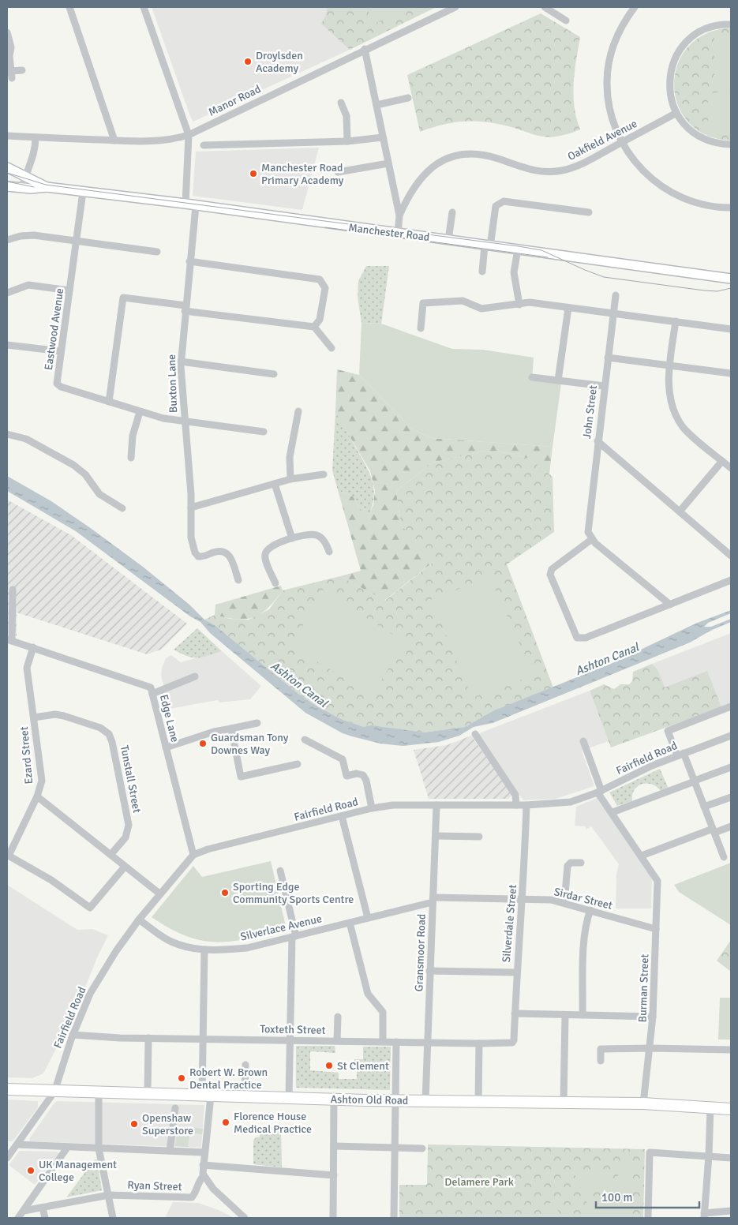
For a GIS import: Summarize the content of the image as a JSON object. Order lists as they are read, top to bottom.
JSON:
{
  "streets": {
    "highway": ["Ashton Old Road"],
    "main road": ["Manchester Road"],
    "street": [
      "Manor Road",
      "Oakfield Avenue",
      "Eastwood Avenue",
      "Buxton Lane",
      "John Street",
      "Edge Lane",
      "Ezard Street",
      "Fairfield Road",
      "Tunstall Street",
      "Sirdar Street",
      "Silverdale Street",
      "Silverlace Avenue",
      "Gransmoor Road",
      "Burman Street",
      "Toxteth Street",
      "Ryan Street"
    ]
  },
  "crossings": [
    ["Manchester Road", "Eastwood Avenue"],
    ["Manchester Road", "Buxton Lane"],
    ["Eastwood Avenue", "Buxton Lane"],
    ["Edge Lane", "Ezard Street"],
    ["Edge Lane", "Fairfield Road"],
    ["Ezard Street", "Tunstall Street"],
    ["Fairfield Road", "Silverdale Street"],
    ["Fairfield Road", "Silverlace Avenue"],
    ["Fairfield Road", "Gransmoor Road"],
    ["Fairfield Road", "Toxteth Street"],
    ["Fairfield Road", "Ashton Old Road"],
    ["Sirdar Street", "Silverdale Street"],
    ["Sirdar Street", "Silverlace Avenue"],
    ["Sirdar Street", "Gransmoor Road"],
    ["Sirdar Street", "Burman Street"],
    ["Silverdale Street", "Toxteth Street"],
    ["Silverlace Avenue", "Gransmoor Road"],
    ["Gransmoor Road", "Toxteth Street"],
    ["Gransmoor Road", "Ashton Old Road"],
    ["Burman Street", "Ashton Old Road"]
  ],
  "water": ["Ashton Canal"],
  "parks": ["Delamere Park"],
  "places": [
    "Droylsden Academy",
    "Manchester Road Primary Academy",
    "Guardsman Tony Downes Way",
    "Sporting Edge Community Sports Centre",
    "St Clement",
    "Robert W. Brown Dental Practice",
    "Florence House Medical Practice",
    "Openshaw Superstore",
    "UK Management College"
  ],
  "scale_bar": "100 m"
}
